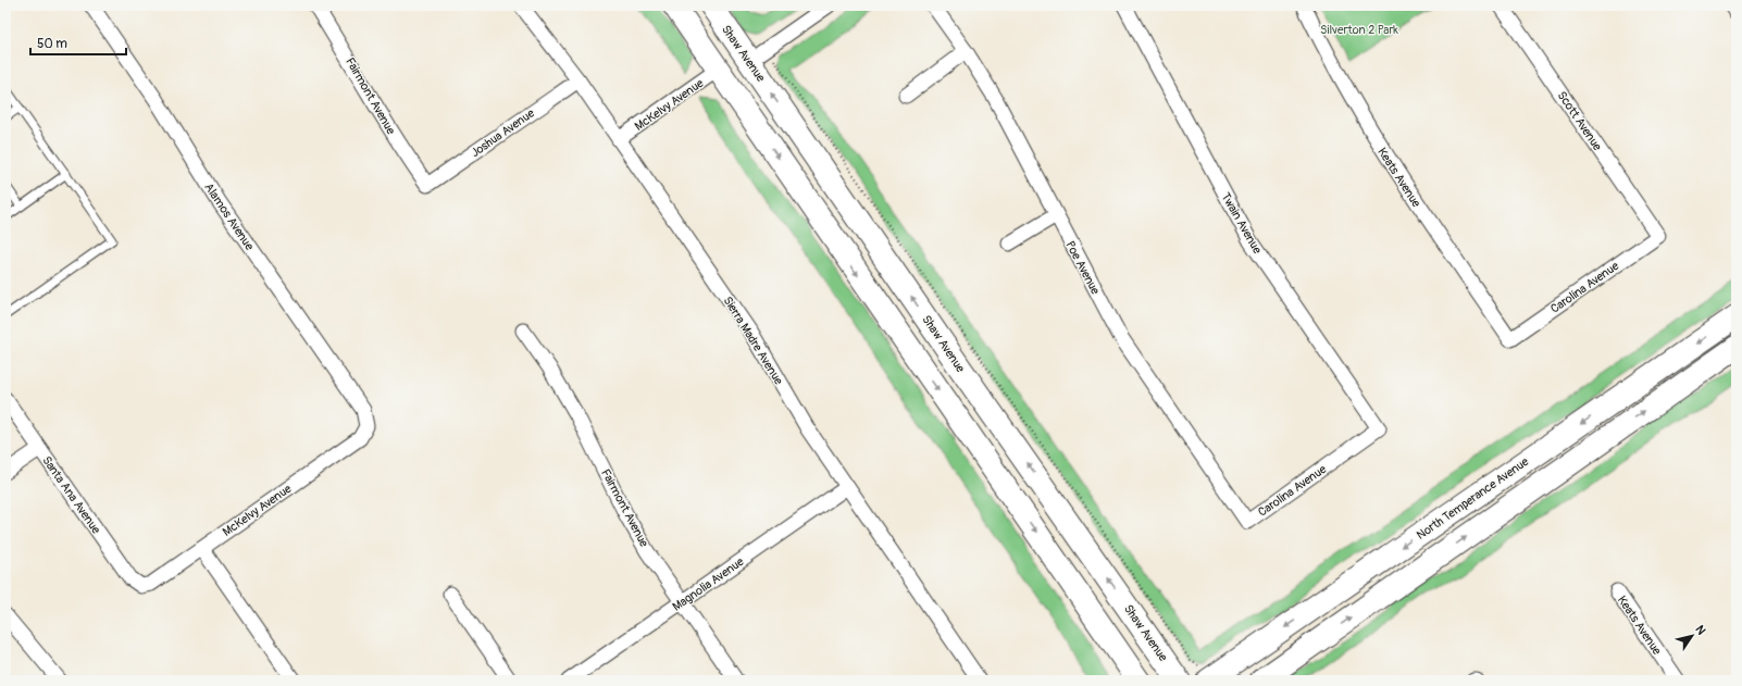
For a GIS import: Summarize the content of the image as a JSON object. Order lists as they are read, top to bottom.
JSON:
{
  "streets": {
    "main road": ["Shaw Avenue", "North Temperance Avenue"],
    "street": [
      "Fairmont Avenue",
      "McKelvy Avenue",
      "Scott Avenue",
      "Joshua Avenue",
      "Keats Avenue",
      "Alamos Avenue",
      "Twain Avenue",
      "Poe Avenue",
      "Carolina Avenue",
      "Sierra Madre Avenue",
      "Santa Ana Avenue",
      "Magnolia Avenue"
    ]
  },
  "crossings": [
    ["Fairmont Avenue", "Joshua Avenue"],
    ["Fairmont Avenue", "Magnolia Avenue"],
    ["McKelvy Avenue", "Alamos Avenue"],
    ["McKelvy Avenue", "Sierra Madre Avenue"],
    ["McKelvy Avenue", "Santa Ana Avenue"],
    ["Scott Avenue", "Carolina Avenue"],
    ["Joshua Avenue", "Sierra Madre Avenue"],
    ["Keats Avenue", "Carolina Avenue"],
    ["Twain Avenue", "Carolina Avenue"],
    ["Poe Avenue", "Carolina Avenue"],
    ["Sierra Madre Avenue", "Magnolia Avenue"]
  ],
  "parks": ["Silverton 2 Park"],
  "scale_bar": "50 m",
  "north": "top right"
}
